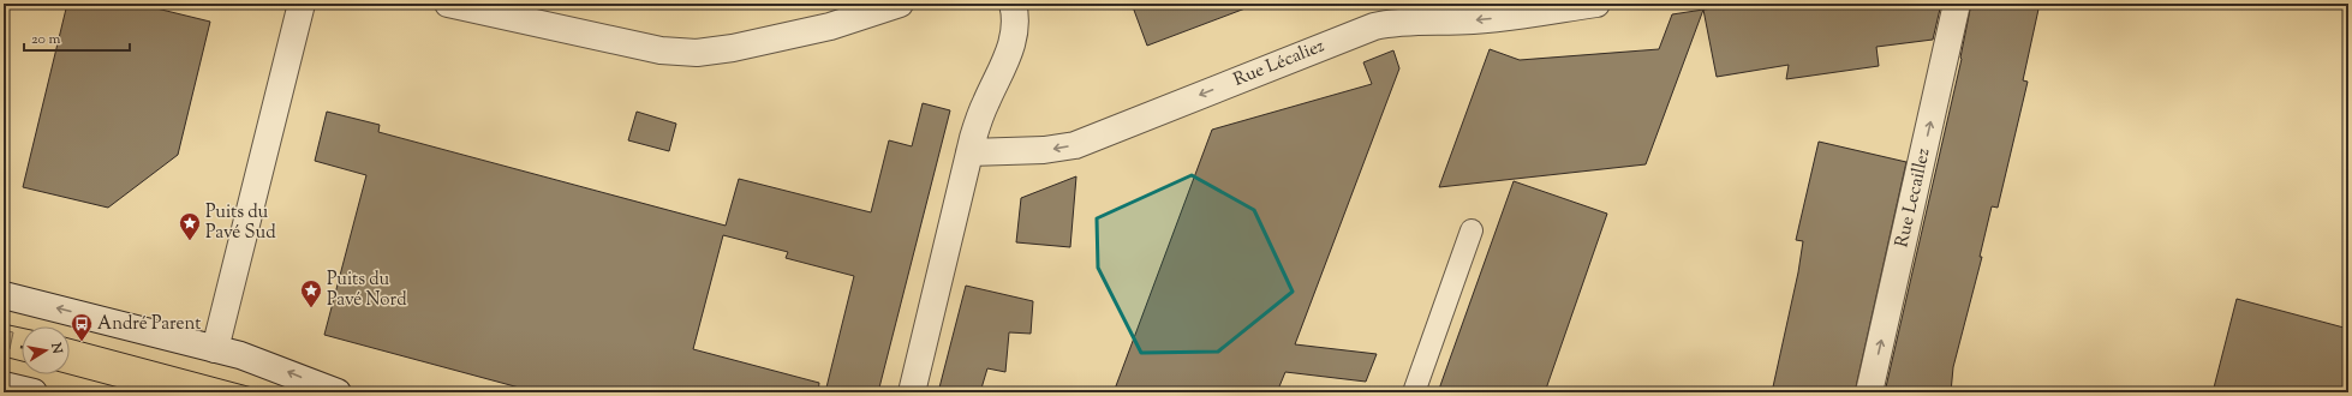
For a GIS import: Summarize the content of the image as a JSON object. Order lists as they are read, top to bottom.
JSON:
{
  "streets": {
    "street": ["Rue Lécaliez", "Rue Lecaillez"]
  },
  "one_way": ["Rue Lécaliez", "Rue Lecaillez"],
  "places": {
    "place": ["Puits du Pavé Sud", "Puits du Pavé Nord"],
    "bus stop": ["André Parent"]
  },
  "scale_bar": "20 m",
  "north": "right"
}
